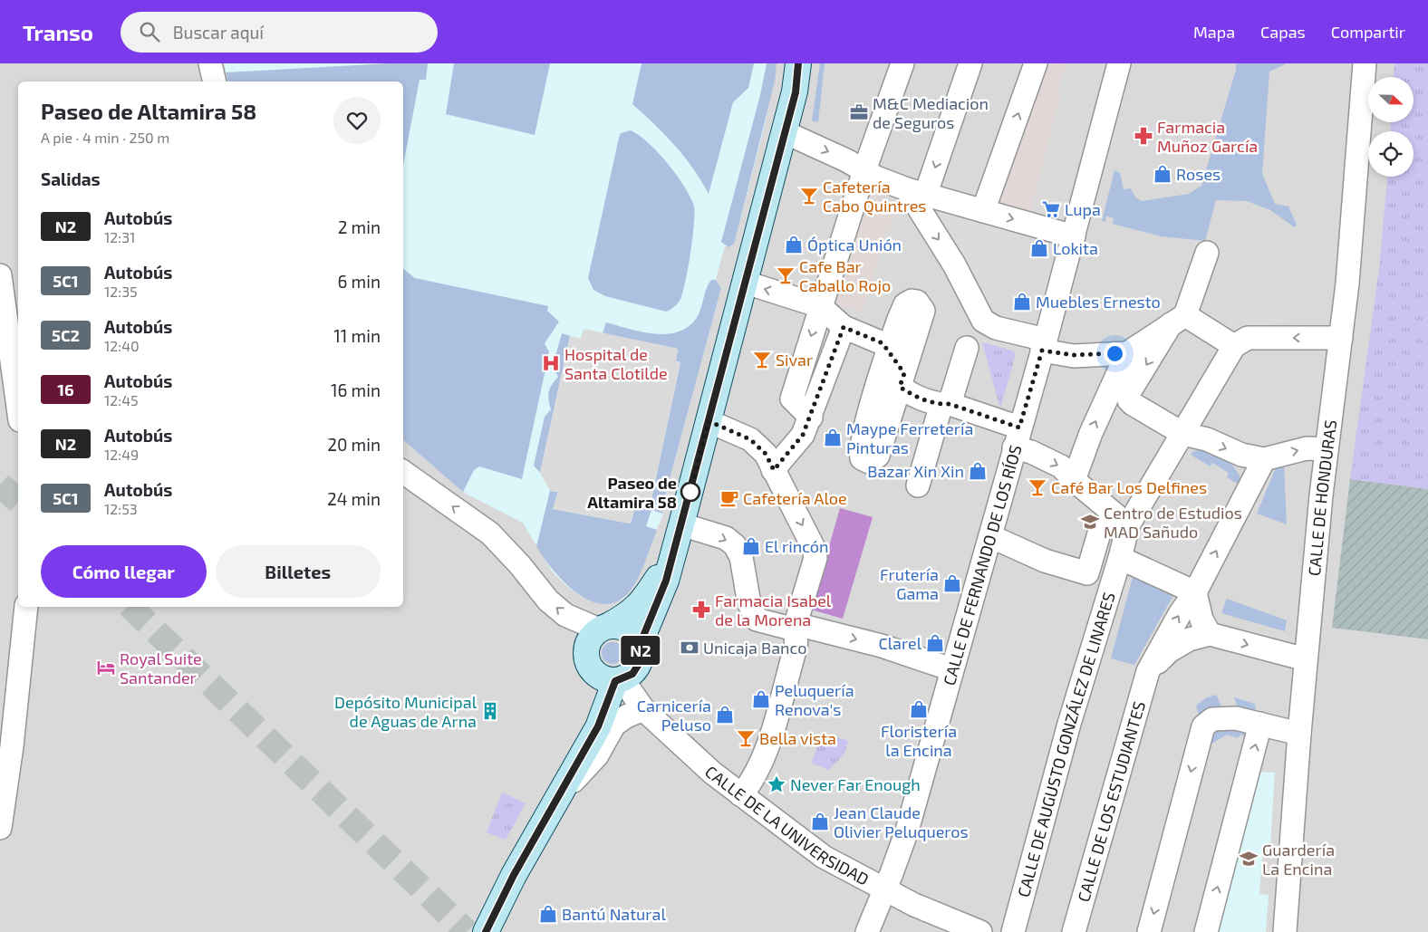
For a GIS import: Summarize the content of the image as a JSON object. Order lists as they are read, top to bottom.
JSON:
{
  "streets": {
    "street": [
      "CALLE DE HONDURAS",
      "CALLE DE FERNANDO DE LOS RÍOS",
      "CALLE DE AUGUSTO GONZÁLEZ DE LINARES",
      "CALLE DE LOS ESTUDIANTES",
      "CALLE DE LA UNIVERSIDAD"
    ]
  },
  "crossings": [
    ["CALLE DE FERNANDO DE LOS RÍOS", "CALLE DE LA UNIVERSIDAD"]
  ],
  "places": {
    "office": ["M&C Mediacion de Seguros"],
    "pharmacy": ["Farmacia Muñoz García", "Farmacia Isabel de la Morena"],
    "shop": [
      "Roses",
      "Óptica Unión",
      "Lokita",
      "Muebles Ernesto",
      "Maype Ferretería Pinturas",
      "Bazar Xin Xin",
      "El rincón",
      "Frutería Gama",
      "Clarel",
      "Peluquería Renova's",
      "Floristería la Encina",
      "Carnicería Peluso",
      "Jean Claude Olivier Peluqueros",
      "Bantú Natural"
    ],
    "bar": [
      "Cafetería Cabo Quintres",
      "Cafe Bar Caballo Rojo",
      "Sivar",
      "Café Bar Los Delfines",
      "Bella vista"
    ],
    "supermarket": ["Lupa"],
    "hospital": ["Hospital de Santa Clotilde"],
    "other": ["Paseo de Altamira 58"],
    "cafe": ["Cafetería Aloe"],
    "school or university": ["Centro de Estudios MAD Sañudo", "Guardería La Encina"],
    "bank": ["Unicaja Banco"],
    "hotel": ["Royal Suite Santander"],
    "building": ["Depósito Municipal de Aguas de Arna"],
    "place": ["Never Far Enough"]
  },
  "lines": ["bus line N2"],
  "north": "right",
  "page": {
    "header": "Transo",
    "search": "Buscar aquí",
    "nav": ["Mapa", "Capas", "Compartir"],
    "on_map": "N2",
    "heading": [
      ["Paseo de Altamira 58", "A pie · 4 min · 250 m"],
      "Salidas"
    ],
    "list": [
      {
        "mark": "N2",
        "name": "Autobús",
        "note": "12:31",
        "value": "2 min"
      },
      {
        "mark": "5C1",
        "name": "Autobús",
        "note": "12:35",
        "value": "6 min"
      },
      {
        "mark": "5C2",
        "name": "Autobús",
        "note": "12:40",
        "value": "11 min"
      },
      {
        "mark": "16",
        "name": "Autobús",
        "note": "12:45",
        "value": "16 min"
      },
      {
        "mark": "N2",
        "name": "Autobús",
        "note": "12:49",
        "value": "20 min"
      },
      {
        "mark": "5C1",
        "name": "Autobús",
        "note": "12:53",
        "value": "24 min"
      }
    ],
    "buttons": ["Cómo llegar", "Billetes"]
  }
}
